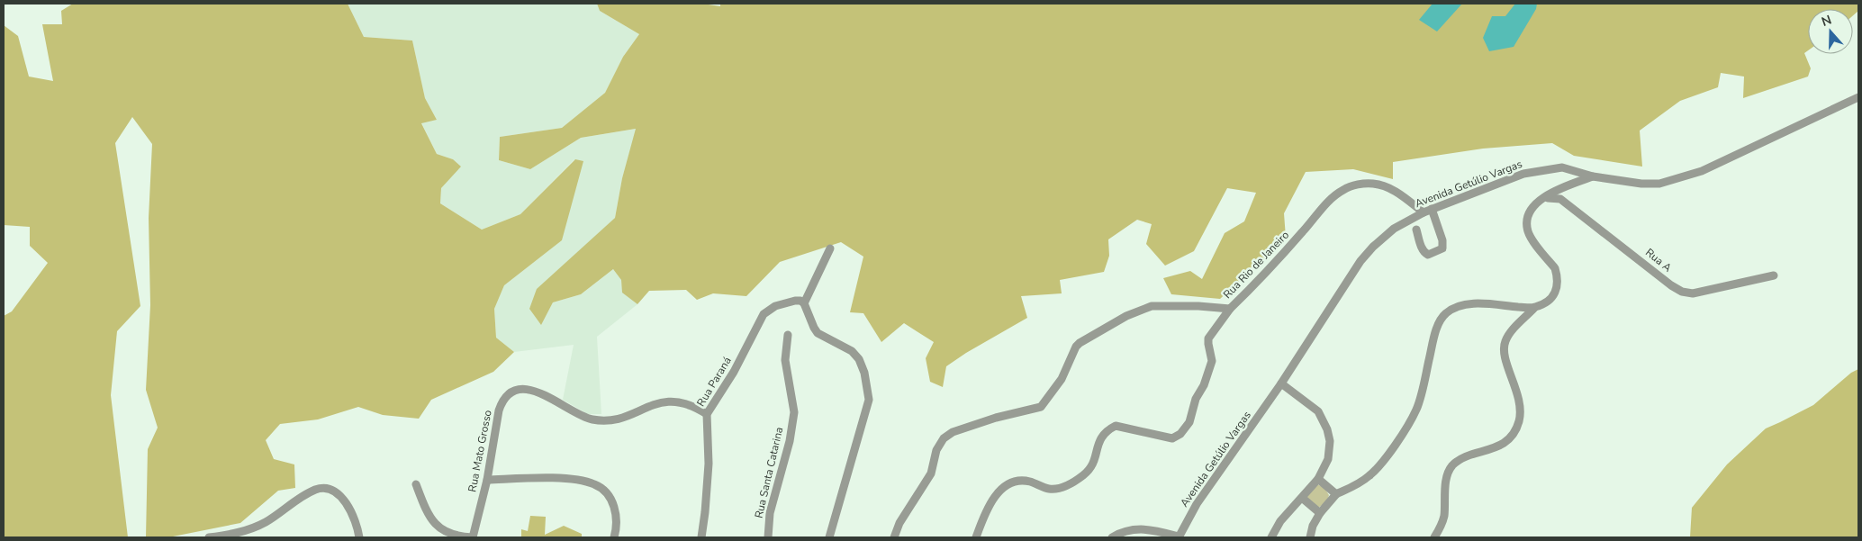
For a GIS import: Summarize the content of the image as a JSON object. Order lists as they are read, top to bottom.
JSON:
{
  "streets": {
    "street": [
      "Avenida Getúlio Vargas",
      "Rua A",
      "Rua Rio de Janeiro",
      "Rua Paraná",
      "Rua Mato Grosso",
      "Rua Santa Catarina"
    ]
  },
  "crossings": [
    ["Avenida Getúlio Vargas", "Rua Rio de Janeiro"],
    ["Rua Paraná", "Rua Mato Grosso"]
  ],
  "north": "top"
}
